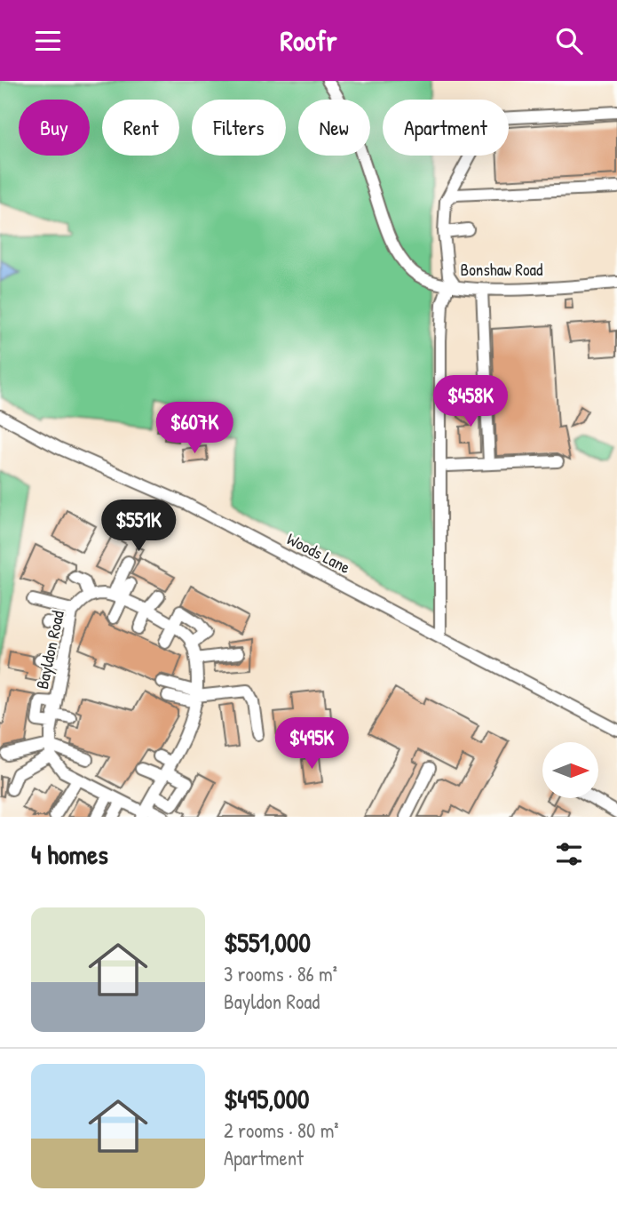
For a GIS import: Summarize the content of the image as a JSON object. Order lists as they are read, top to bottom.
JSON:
{
  "streets": {
    "street": ["Bonshaw Road", "Woods Lane", "Bayldon Road"]
  },
  "north": "right",
  "page": {
    "header": "Roofr",
    "chip": [
      "Buy",
      "Rent",
      "Filters",
      "New",
      "Apartment"
    ],
    "price": [
      "$458K",
      "$607K",
      "$551K",
      "$495K"
    ],
    "heading": "4 homes",
    "list": [
      {
        "name": "$551,000",
        "note": "3 rooms · 86 m² · Bayldon Road"
      },
      {
        "name": "$495,000",
        "note": "2 rooms · 80 m² · Apartment"
      }
    ]
  }
}
